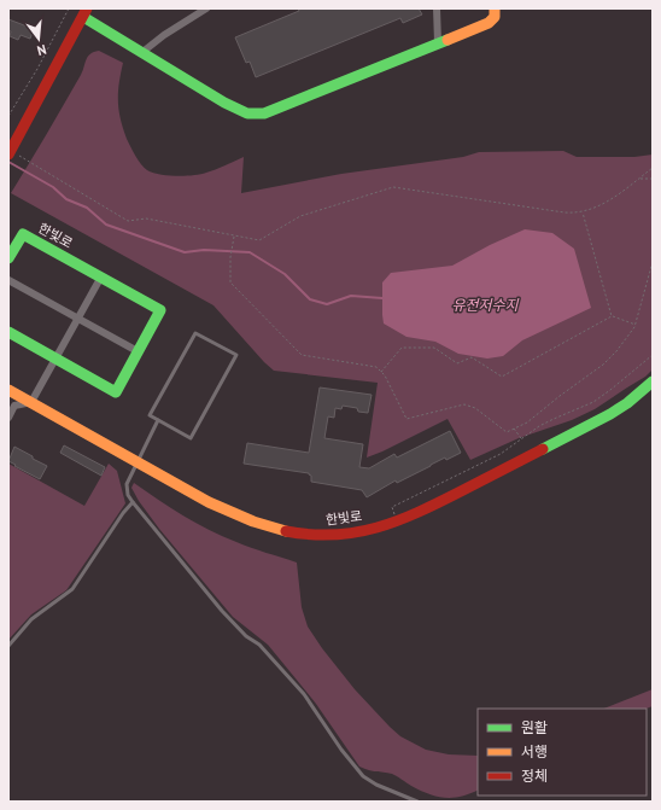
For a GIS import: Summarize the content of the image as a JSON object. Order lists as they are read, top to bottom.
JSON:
{
  "streets": {
    "street": ["한빛로"]
  },
  "water": ["유전저수지"],
  "legend": ["원활", "서행", "정체"],
  "north": "bottom"
}
